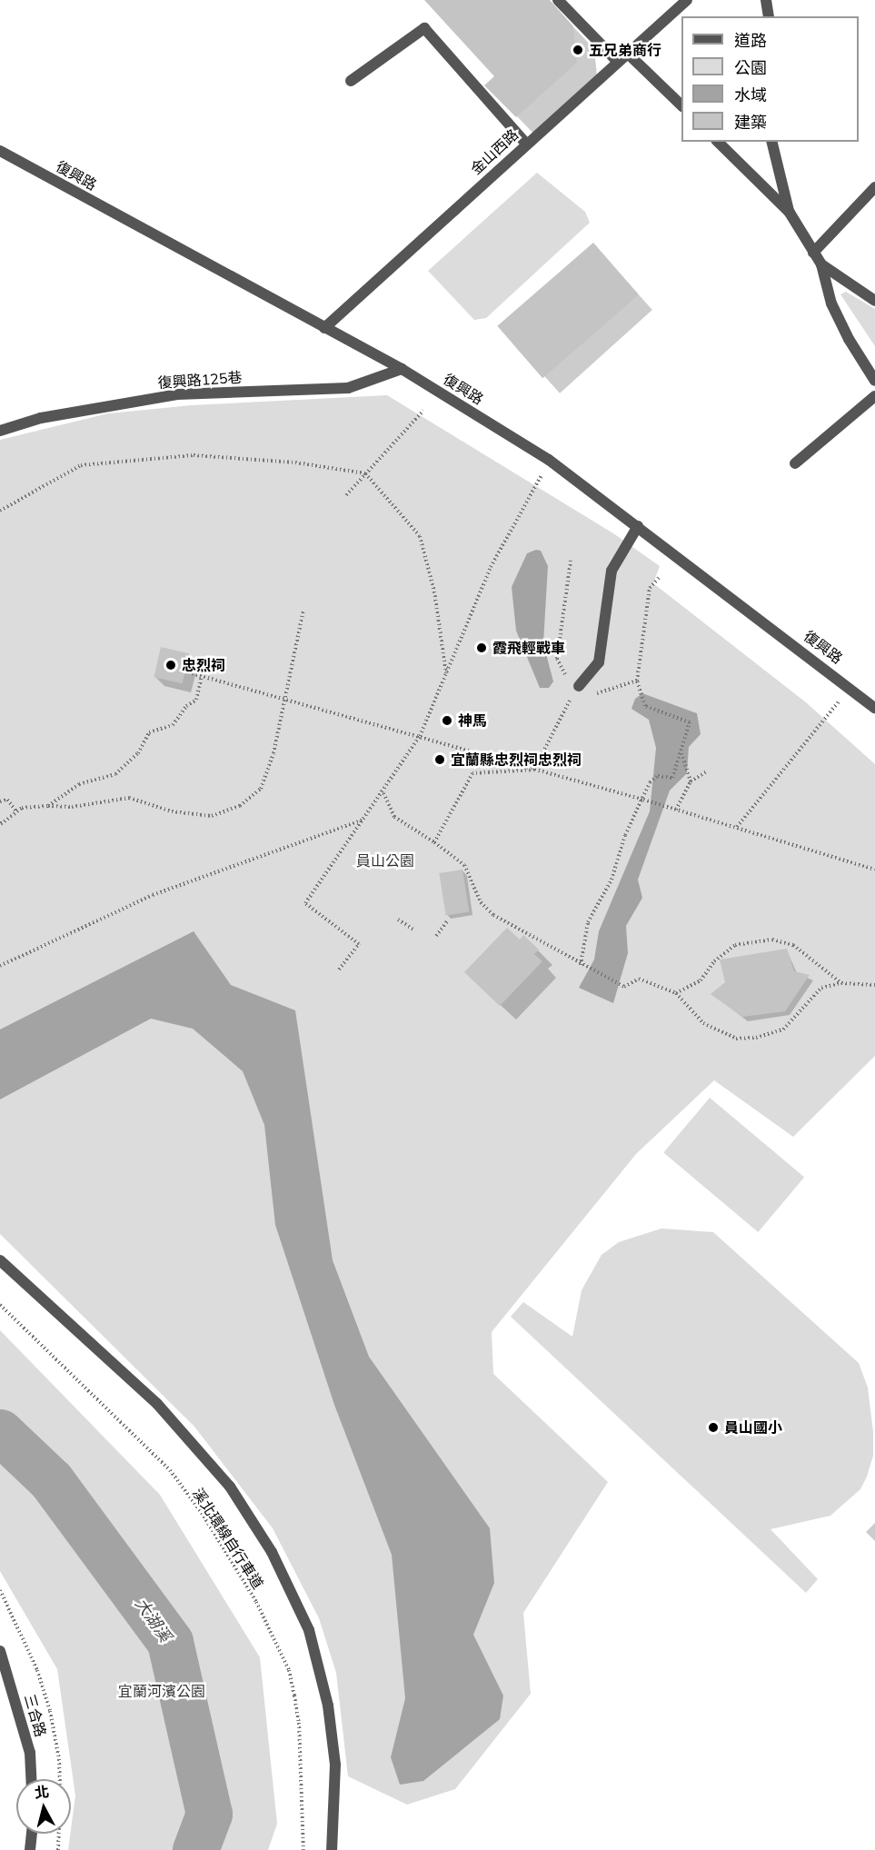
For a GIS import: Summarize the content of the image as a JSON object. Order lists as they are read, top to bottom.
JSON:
{
  "streets": {
    "street": [
      "金山西路",
      "復興路",
      "復興路125巷",
      "三合路"
    ],
    "path": ["溪北環線自行車道"]
  },
  "crossings": [
    ["金山西路", "復興路"],
    ["復興路", "復興路125巷"]
  ],
  "water": ["大湖溪"],
  "parks": ["員山公園", "宜蘭河濱公園"],
  "places": [
    "五兄弟商行",
    "霞飛輕戰車",
    "忠烈祠",
    "神馬",
    "宜蘭縣忠烈祠忠烈祠",
    "員山國小"
  ],
  "legend": [
    "道路",
    "公園",
    "水域",
    "建築"
  ],
  "north": "top"
}
